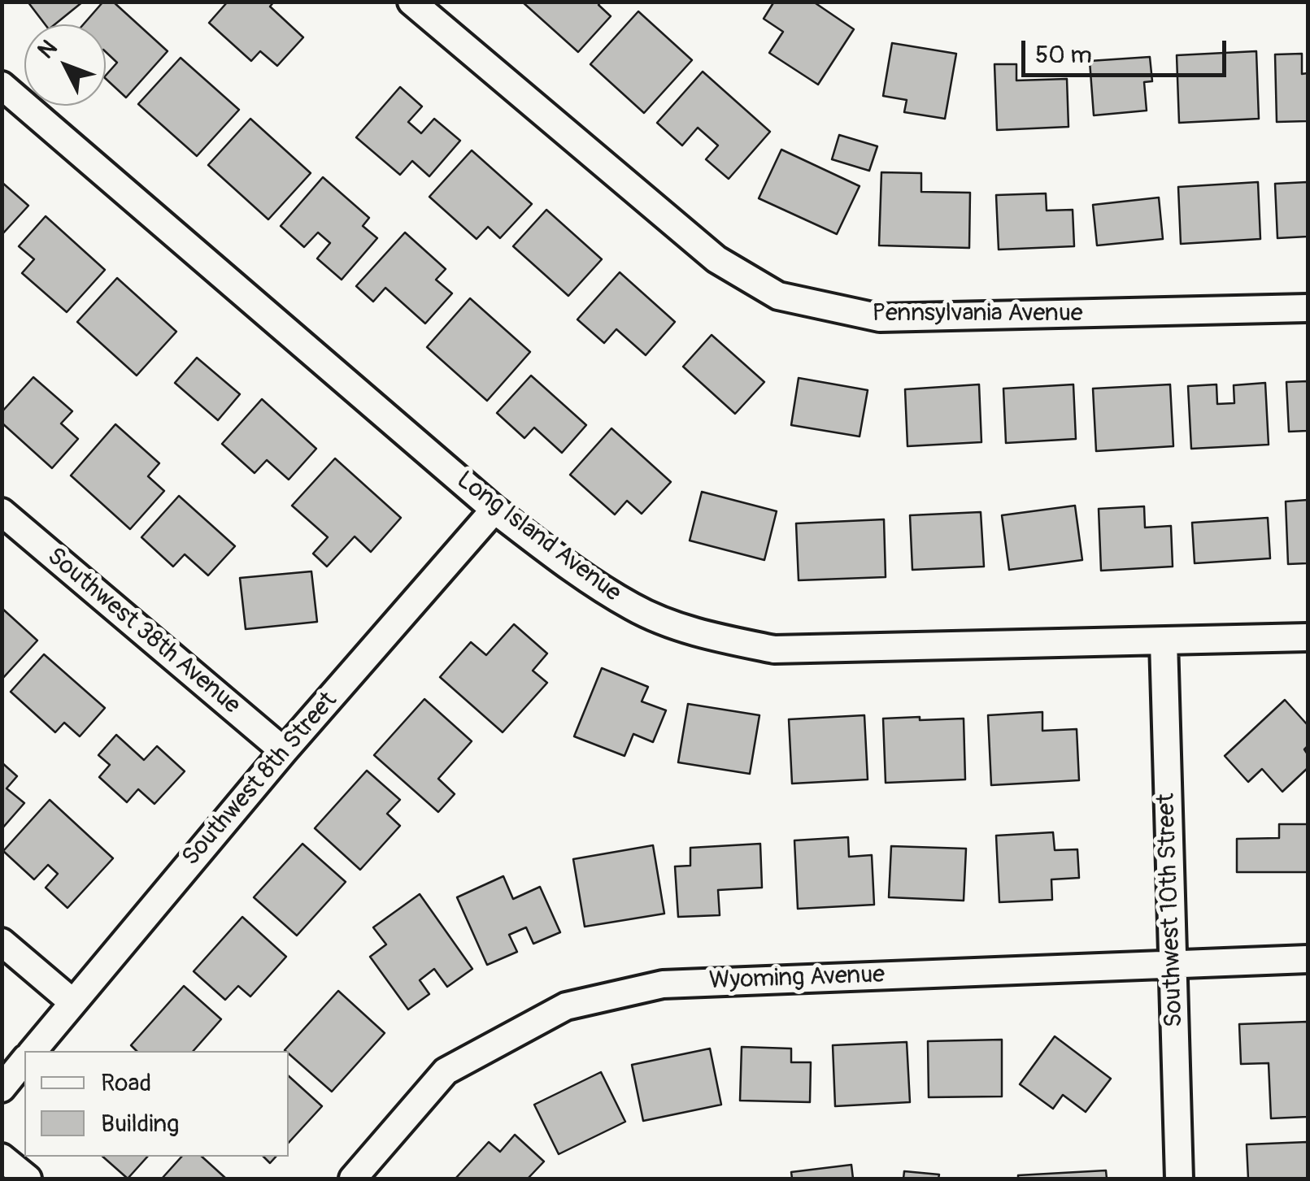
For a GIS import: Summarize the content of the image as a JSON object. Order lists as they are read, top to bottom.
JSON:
{
  "streets": {
    "street": [
      "Pennsylvania Avenue",
      "Long Island Avenue",
      "Southwest 38th Avenue",
      "Southwest 8th Street",
      "Southwest 10th Street",
      "Wyoming Avenue"
    ]
  },
  "crossings": [
    ["Long Island Avenue", "Southwest 8th Street"],
    ["Long Island Avenue", "Southwest 10th Street"],
    ["Southwest 38th Avenue", "Southwest 8th Street"],
    ["Southwest 10th Street", "Wyoming Avenue"]
  ],
  "legend": ["Road", "Building"],
  "scale_bar": "50 m",
  "north": "top left"
}
